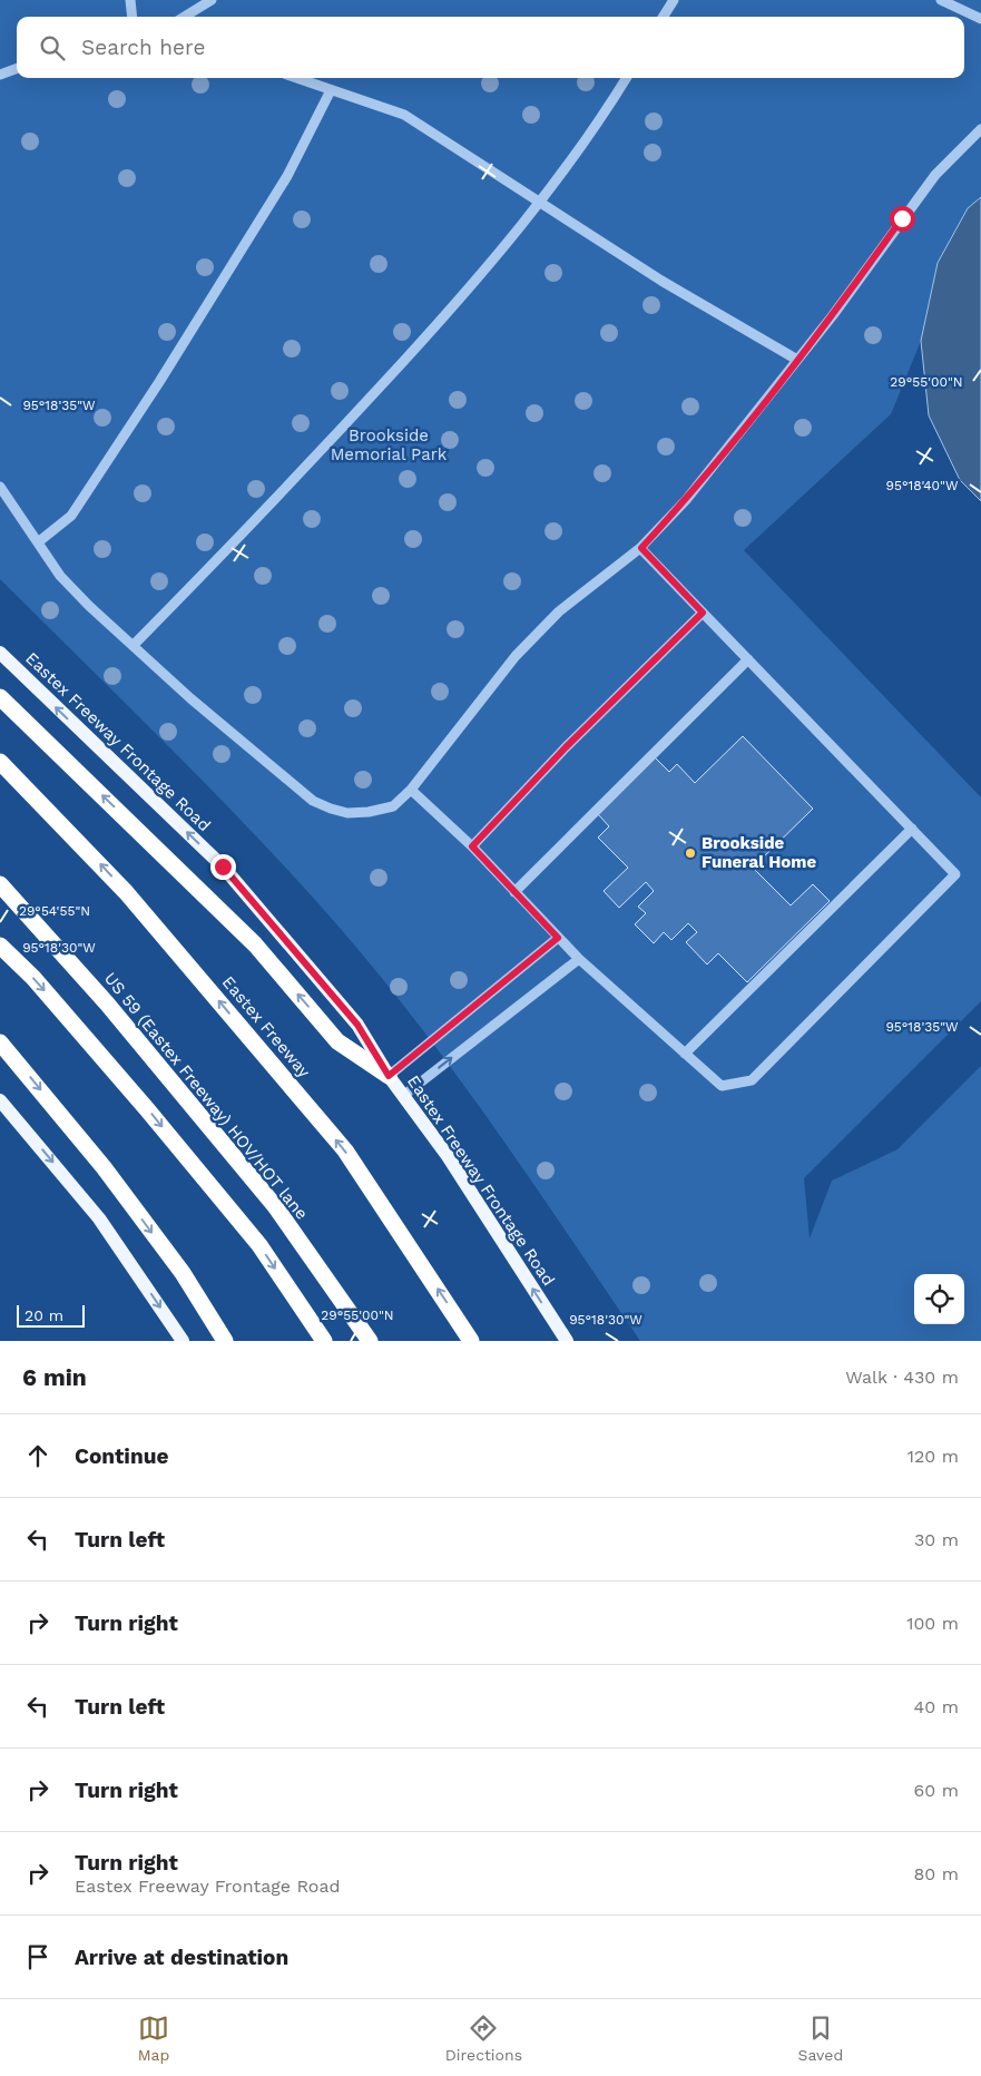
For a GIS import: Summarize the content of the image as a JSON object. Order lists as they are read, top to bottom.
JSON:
{
  "streets": {
    "highway": ["Eastex Freeway", "US 59 (Eastex Freeway) HOV/HOT lane"],
    "main road": ["Eastex Freeway Frontage Road"]
  },
  "one_way": ["Eastex Freeway Frontage Road"],
  "parks": ["Brookside Memorial Park"],
  "places": ["Brookside Funeral Home"],
  "scale_bar": "20 m",
  "page": {
    "search": "Search here",
    "scale": "20 m",
    "heading": ["6 min", "Walk · 430 m"],
    "list": [
      ["Continue", "120 m"],
      ["Turn left", "30 m"],
      ["Turn right", "100 m"],
      ["Turn left", "40 m"],
      ["Turn right", "60 m"],
      ["Turn right", "Eastex Freeway Frontage Road", "80 m"],
      "Arrive at destination"
    ],
    "nav": ["Map", "Directions", "Saved"]
  },
  "coordinates": [
    "29°55'00\"N",
    "95°18'35\"W",
    "95°18'40\"W",
    "29°54'55\"N",
    "95°18'30\"W"
  ]
}
